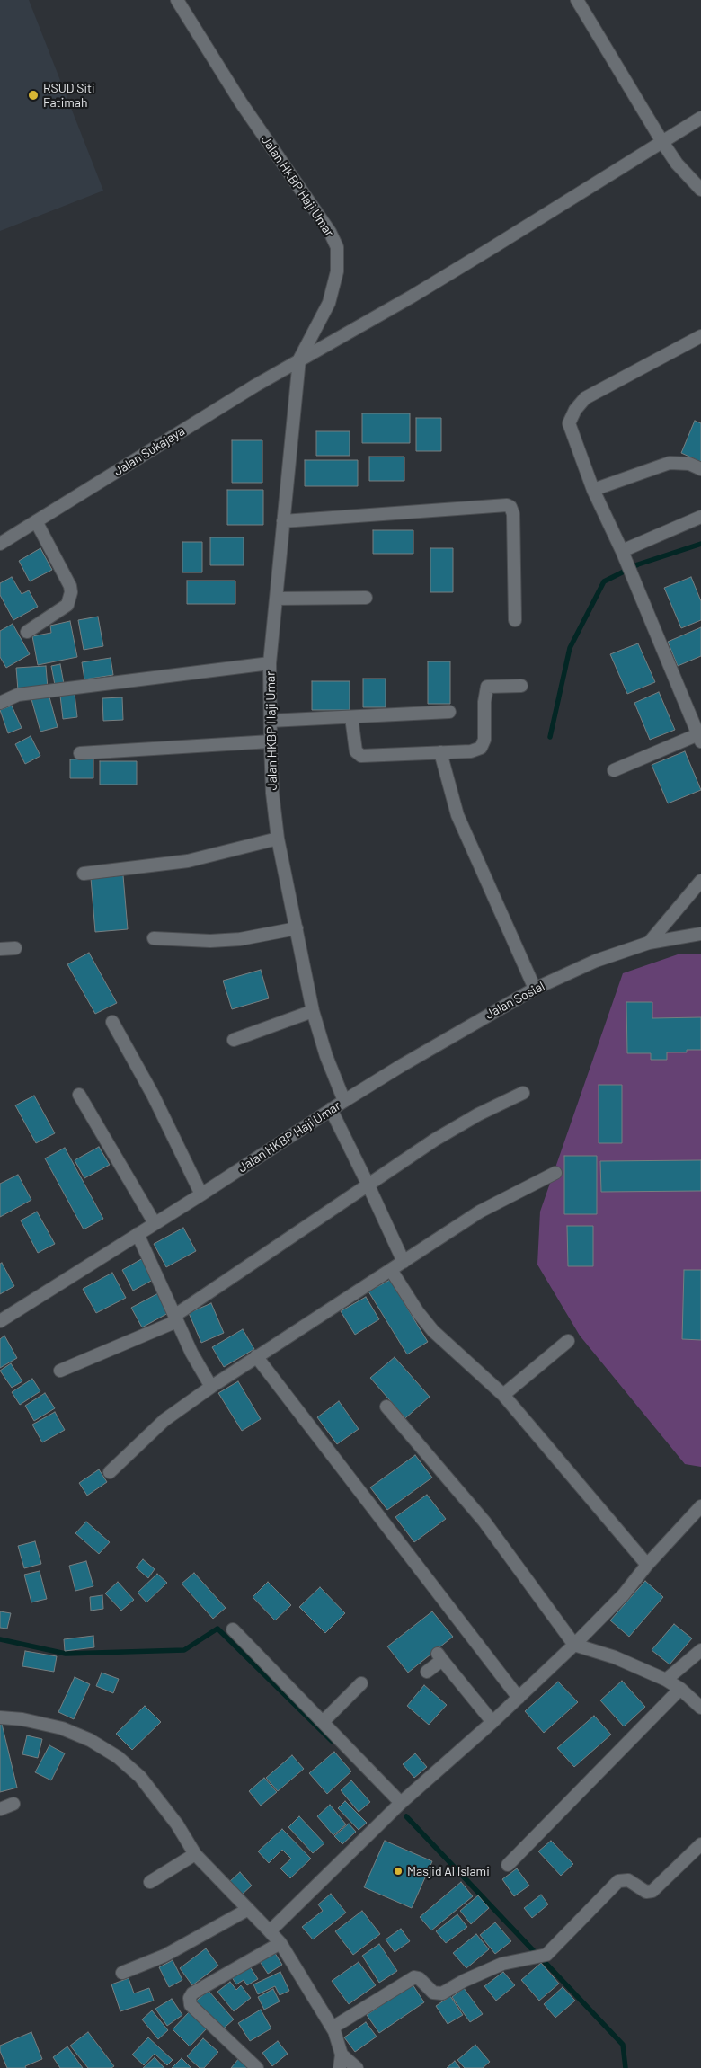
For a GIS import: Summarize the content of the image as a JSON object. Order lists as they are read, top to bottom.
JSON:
{
  "streets": {
    "street": ["Jalan HKBP Haji Umar", "Jalan Sukajaya", "Jalan Sosial"]
  },
  "crossings": [
    ["Jalan HKBP Haji Umar", "Jalan Sukajaya"],
    ["Jalan HKBP Haji Umar", "Jalan Sosial"]
  ],
  "places": ["RSUD Siti Fatimah", "Masjid Al Islami"]
}
